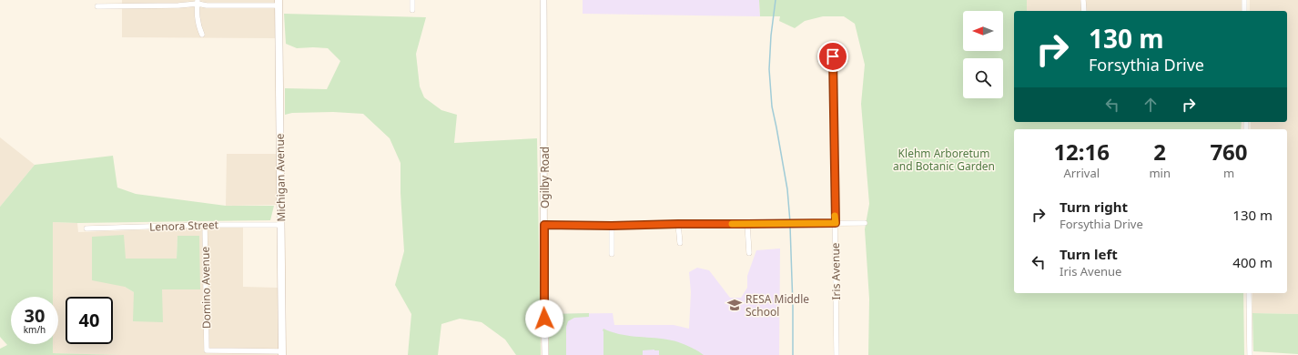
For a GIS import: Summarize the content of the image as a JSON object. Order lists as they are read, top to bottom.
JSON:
{
  "streets": {
    "main road": ["Michigan Avenue"],
    "street": [
      "Ogilby Road",
      "Lenora Street",
      "Iris Avenue",
      "Domino Avenue"
    ]
  },
  "crossings": [
    ["Michigan Avenue", "Lenora Street"],
    ["Michigan Avenue", "Domino Avenue"],
    ["Lenora Street", "Domino Avenue"]
  ],
  "parks": ["Klehm Arboretum and Botanic Garden"],
  "places": {
    "school or university": ["RESA Middle School"]
  },
  "north": "left",
  "page": {
    "turn": ["130 m", "Forsythia Drive"],
    "eta": [
      "12:16",
      "Arrival",
      "2",
      "min",
      "760",
      "m"
    ],
    "list": [
      {
        "name": "Turn right",
        "note": "Forsythia Drive",
        "value": "130 m"
      },
      {
        "name": "Turn left",
        "note": "Iris Avenue",
        "value": "400 m"
      }
    ],
    "speed": "30 km/h",
    "limit": "40"
  }
}
